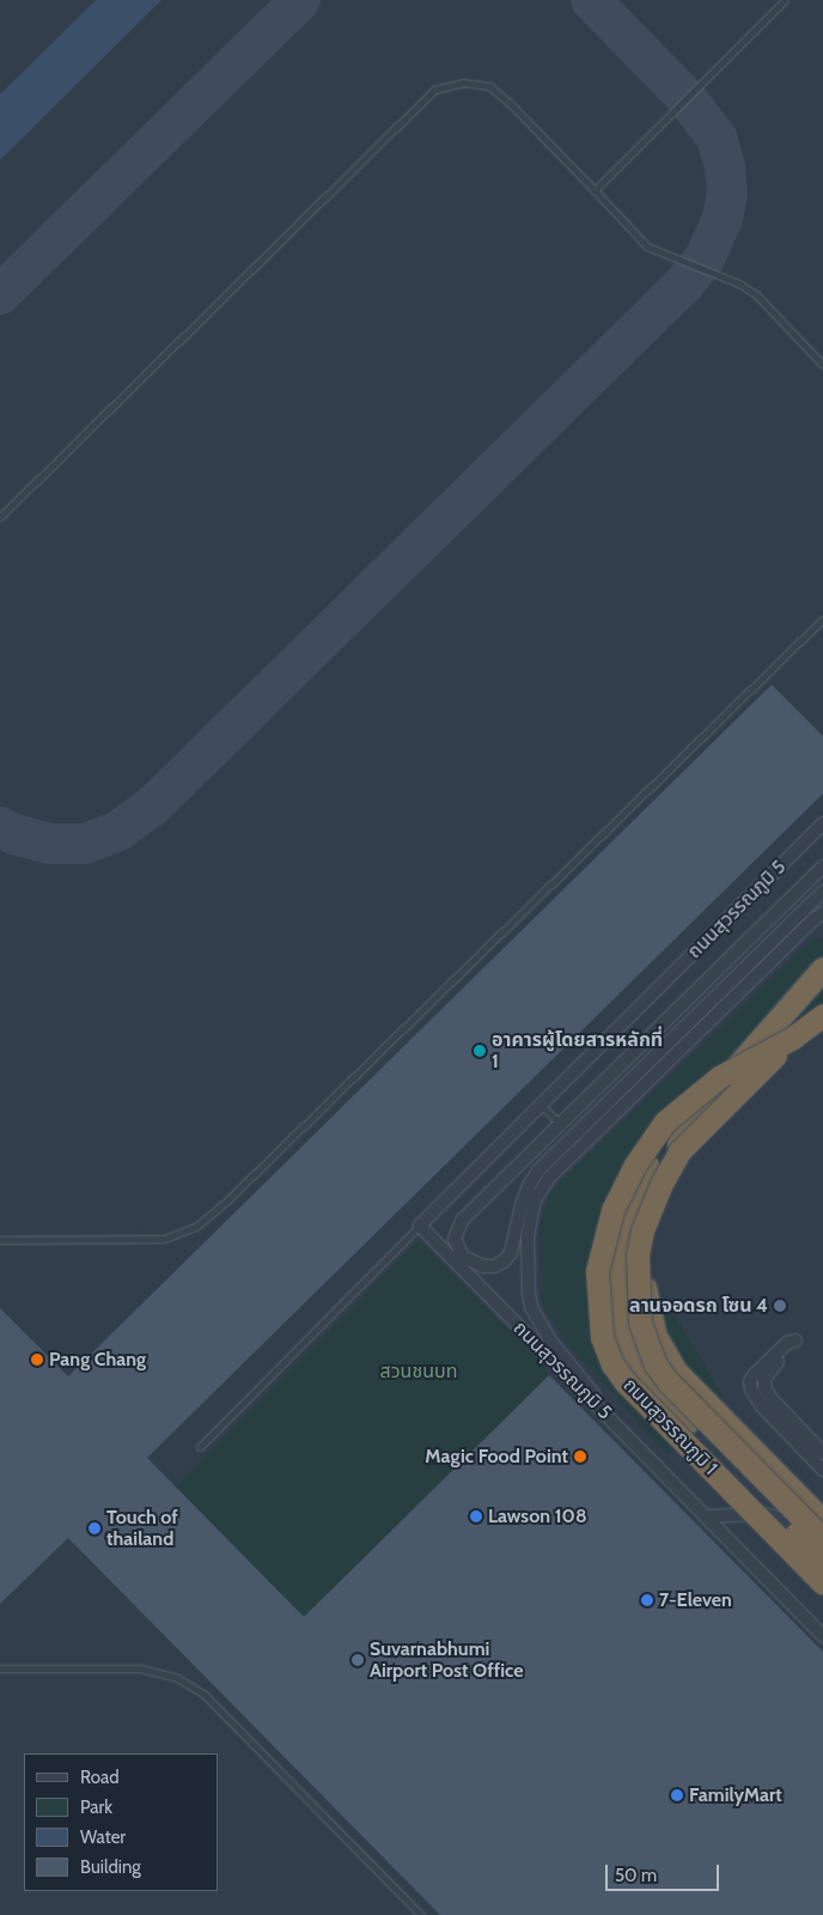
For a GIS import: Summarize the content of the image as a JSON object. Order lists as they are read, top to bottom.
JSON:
{
  "streets": {
    "highway": ["ถนนสุวรรณภูมิ 1"],
    "street": ["ถนนสุวรรณภูมิ 5"]
  },
  "parks": ["สวนชนบท"],
  "places": [
    "อาคารผู้โดยสารหลักที่ 1",
    "ลานจอดรถ โซน 4",
    "Pang Chang",
    "Magic Food Point",
    "Lawson 108",
    "Touch of thailand",
    "7-Eleven",
    "Suvarnabhumi Airport Post Office",
    "FamilyMart"
  ],
  "legend": [
    "Road",
    "Park",
    "Water",
    "Building"
  ],
  "scale_bar": "50 m"
}
